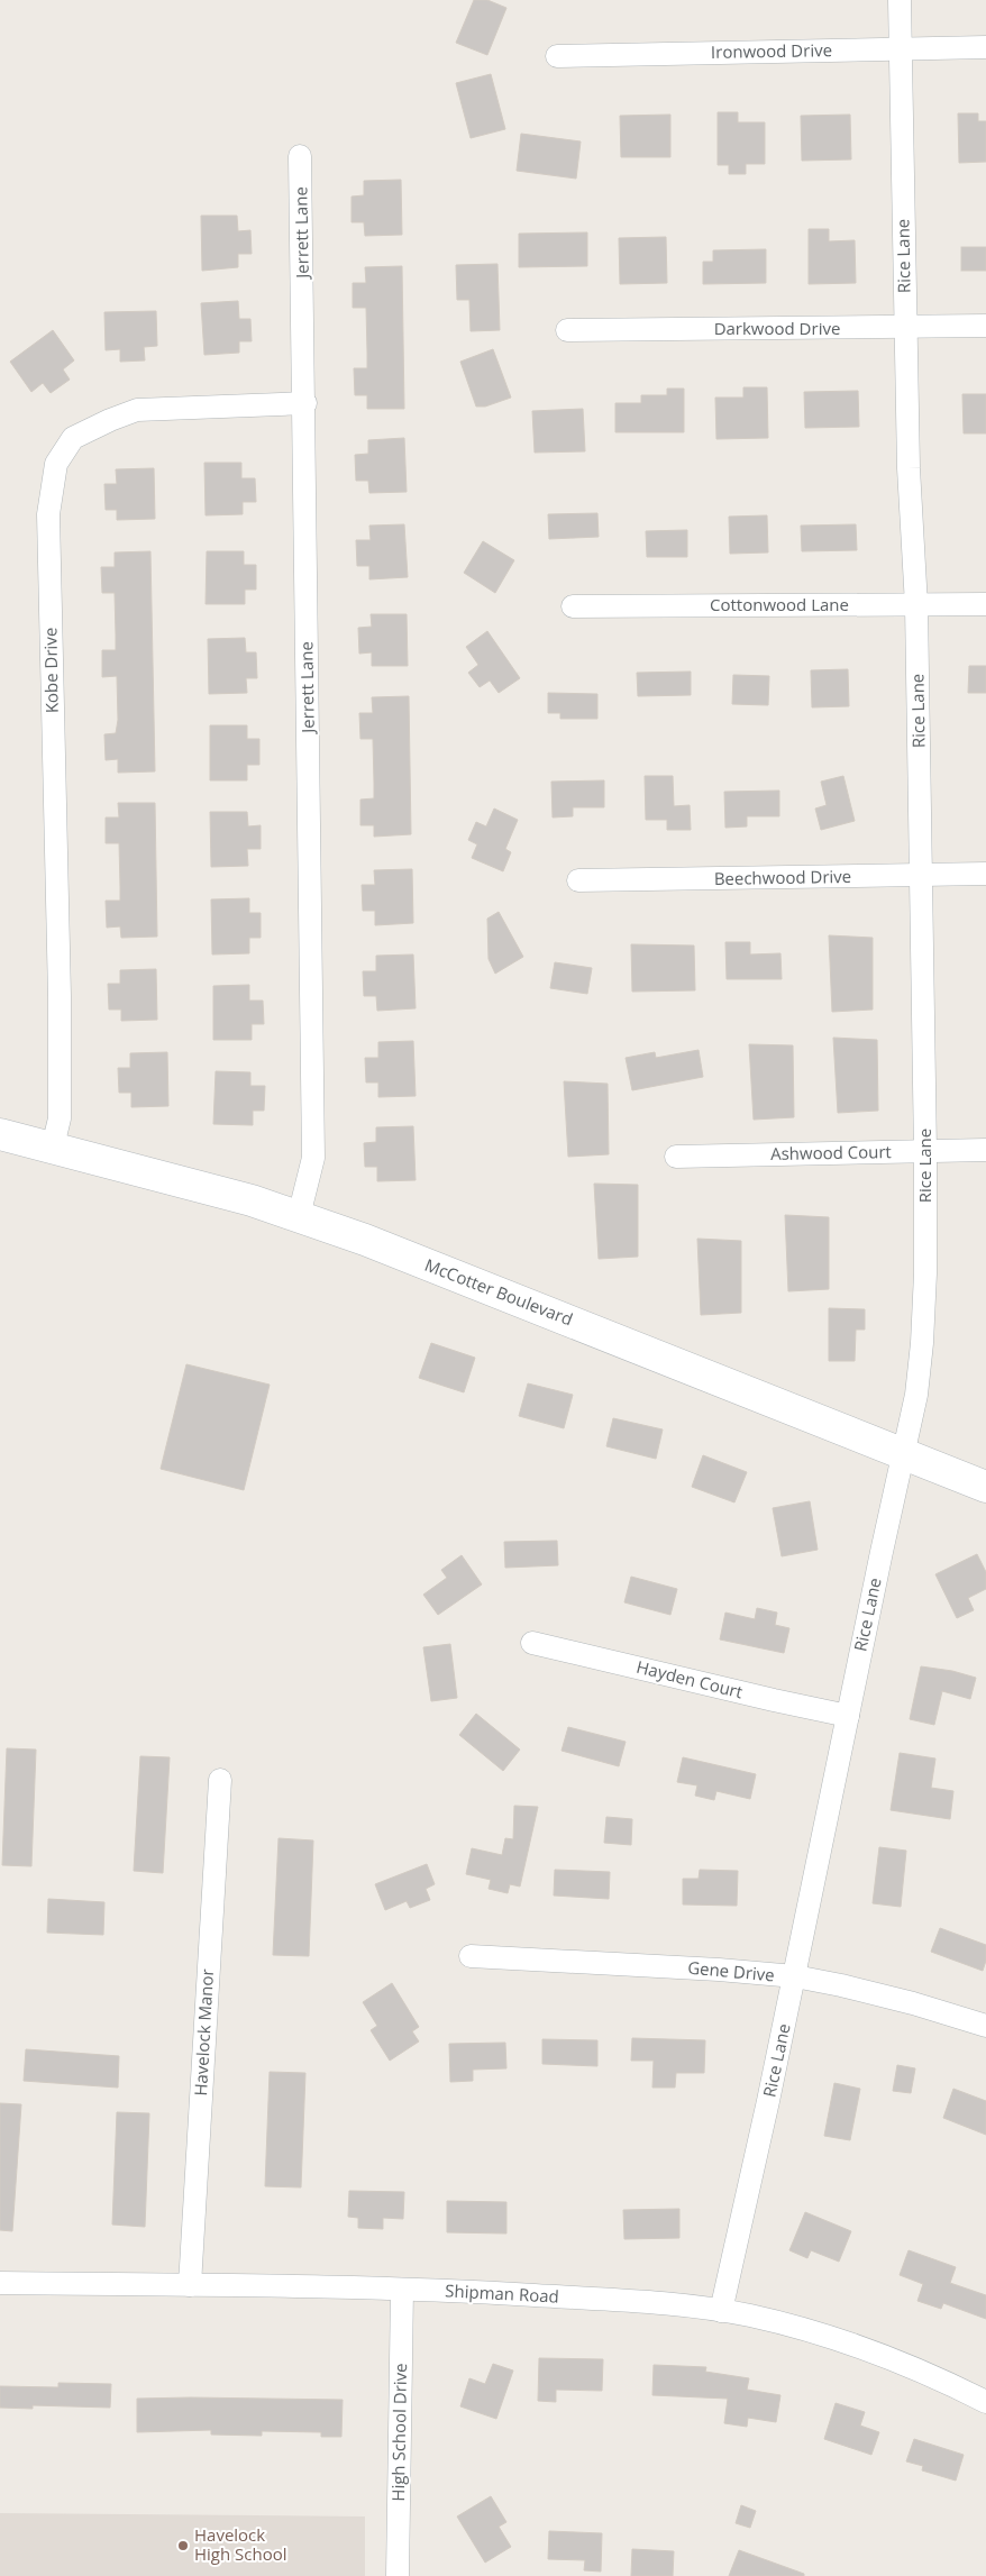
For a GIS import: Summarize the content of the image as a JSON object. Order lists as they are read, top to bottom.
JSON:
{
  "streets": {
    "street": [
      "Ironwood Drive",
      "Jerrett Lane",
      "Rice Lane",
      "Darkwood Drive",
      "Cottonwood Lane",
      "Kobe Drive",
      "Beechwood Drive",
      "Ashwood Court",
      "McCotter Boulevard",
      "Hayden Court",
      "Gene Drive",
      "Havelock Manor",
      "Shipman Road",
      "High School Drive"
    ]
  },
  "crossings": [
    ["Ironwood Drive", "Rice Lane"],
    ["Jerrett Lane", "Kobe Drive"],
    ["Jerrett Lane", "McCotter Boulevard"],
    ["Rice Lane", "Darkwood Drive"],
    ["Rice Lane", "Cottonwood Lane"],
    ["Rice Lane", "Beechwood Drive"],
    ["Rice Lane", "Ashwood Court"],
    ["Rice Lane", "McCotter Boulevard"],
    ["Rice Lane", "Hayden Court"],
    ["Rice Lane", "Gene Drive"],
    ["Rice Lane", "Shipman Road"],
    ["Kobe Drive", "McCotter Boulevard"],
    ["Havelock Manor", "Shipman Road"],
    ["Shipman Road", "High School Drive"]
  ],
  "places": ["Havelock High School"]
}
